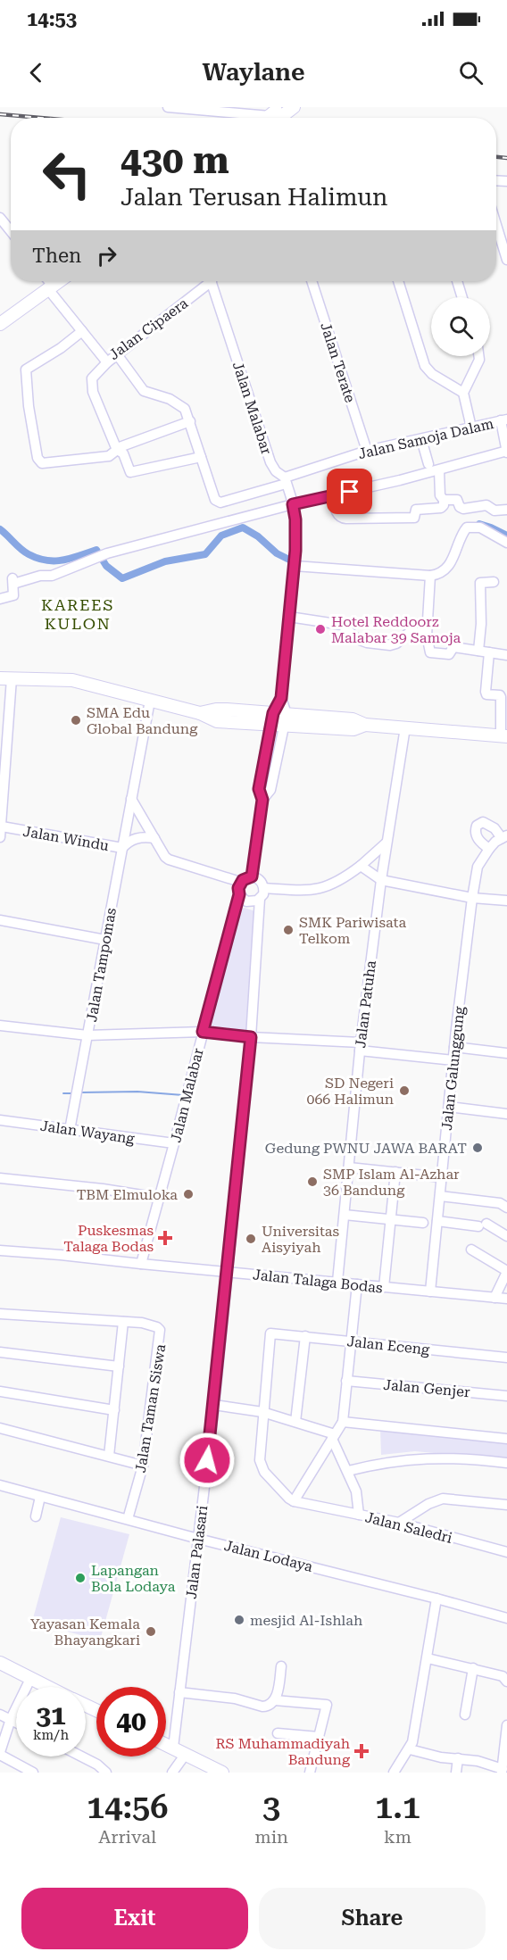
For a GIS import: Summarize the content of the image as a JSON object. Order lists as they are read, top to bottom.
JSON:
{
  "streets": {
    "street": [
      "Jalan Cipaera",
      "Jalan Terate",
      "Jalan Malabar",
      "Jalan Samoja Dalam",
      "Jalan Windu",
      "Jalan Tampomas",
      "Jalan Patuha",
      "Jalan Galunggung",
      "Jalan Wayang",
      "Jalan Talaga Bodas",
      "Jalan Eceng",
      "Jalan Genjer",
      "Jalan Taman Siswa",
      "Jalan Saledri",
      "Jalan Palasari",
      "Jalan Lodaya"
    ]
  },
  "crossings": [
    ["Jalan Terate", "Jalan Samoja Dalam"],
    ["Jalan Malabar", "Jalan Samoja Dalam"],
    ["Jalan Malabar", "Jalan Wayang"],
    ["Jalan Malabar", "Jalan Talaga Bodas"],
    ["Jalan Windu", "Jalan Tampomas"],
    ["Jalan Tampomas", "Jalan Wayang"],
    ["Jalan Patuha", "Jalan Talaga Bodas"],
    ["Jalan Galunggung", "Jalan Talaga Bodas"],
    ["Jalan Talaga Bodas", "Jalan Palasari"],
    ["Jalan Taman Siswa", "Jalan Lodaya"],
    ["Jalan Palasari", "Jalan Lodaya"]
  ],
  "districts": ["KAREES KULON"],
  "places": {
    "other": [
      "Hotel Reddoorz Malabar 39 Samoja",
      "SMA Edu Global Bandung",
      "SMK Pariwisata Telkom",
      "SD Negeri 066 Halimun",
      "Gedung PWNU JAWA BARAT",
      "SMP Islam Al-Azhar 36 Bandung",
      "TBM Elmuloka",
      "Universitas Aisyiyah",
      "Lapangan Bola Lodaya",
      "mesjid Al-Ishlah",
      "Yayasan Kemala Bhayangkari"
    ],
    "health": ["Puskesmas Talaga Bodas", "RS Muhammadiyah Bandung"]
  },
  "page": {
    "status": "14:53",
    "header": "Waylane",
    "turn": ["430 m", "Jalan Terusan Halimun"],
    "then": "Then",
    "speed": "31 km/h",
    "limit": "40",
    "eta": [
      "14:56",
      "Arrival",
      "3",
      "min",
      "1.1",
      "km"
    ],
    "buttons": ["Exit", "Share"]
  }
}
